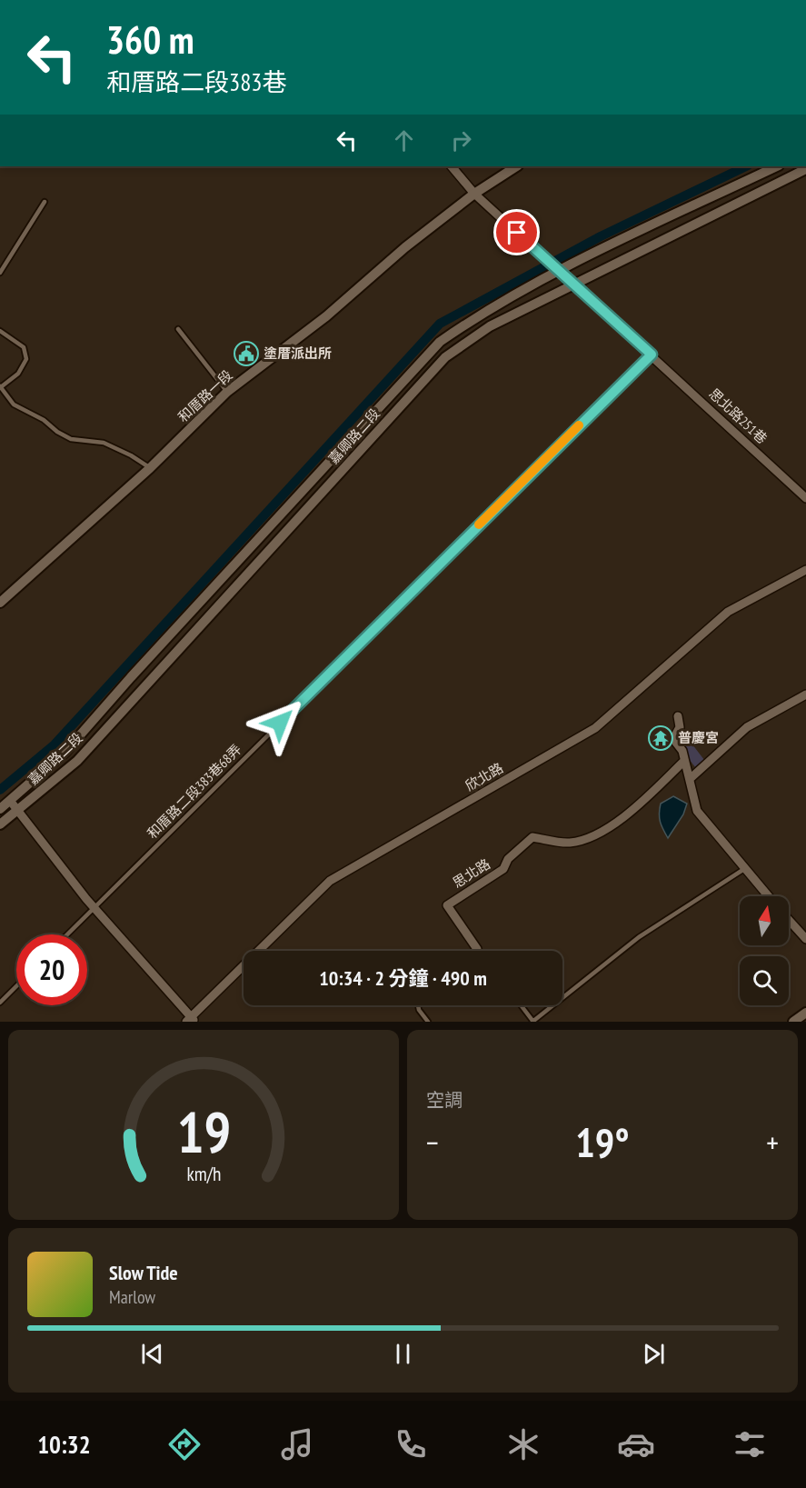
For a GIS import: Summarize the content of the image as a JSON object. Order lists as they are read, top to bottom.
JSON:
{
  "streets": {
    "street": [
      "和厝路一段",
      "思北路251巷",
      "嘉卿路二段",
      "欣北路",
      "思北路"
    ],
    "lane": ["和厝路二段383巷68弄"]
  },
  "crossings": [
    ["和厝路一段", "思北路251巷"],
    ["思北路251巷", "嘉卿路二段"],
    ["思北路251巷", "和厝路二段383巷68弄"]
  ],
  "places": {
    "public building": ["塗厝派出所"],
    "temple": ["普慶宮"]
  },
  "north": "top",
  "page": {
    "turn": ["360 m", "和厝路二段383巷"],
    "limit": "20",
    "trip": "10:34 · 2 分鐘 · 490 m",
    "tile": "空調",
    "heat": ["−", "19°", "+"],
    "song": ["Slow Tide", "Marlow"],
    "tabs": "10:32",
    "gauge": ["19", "km/h"]
  }
}
